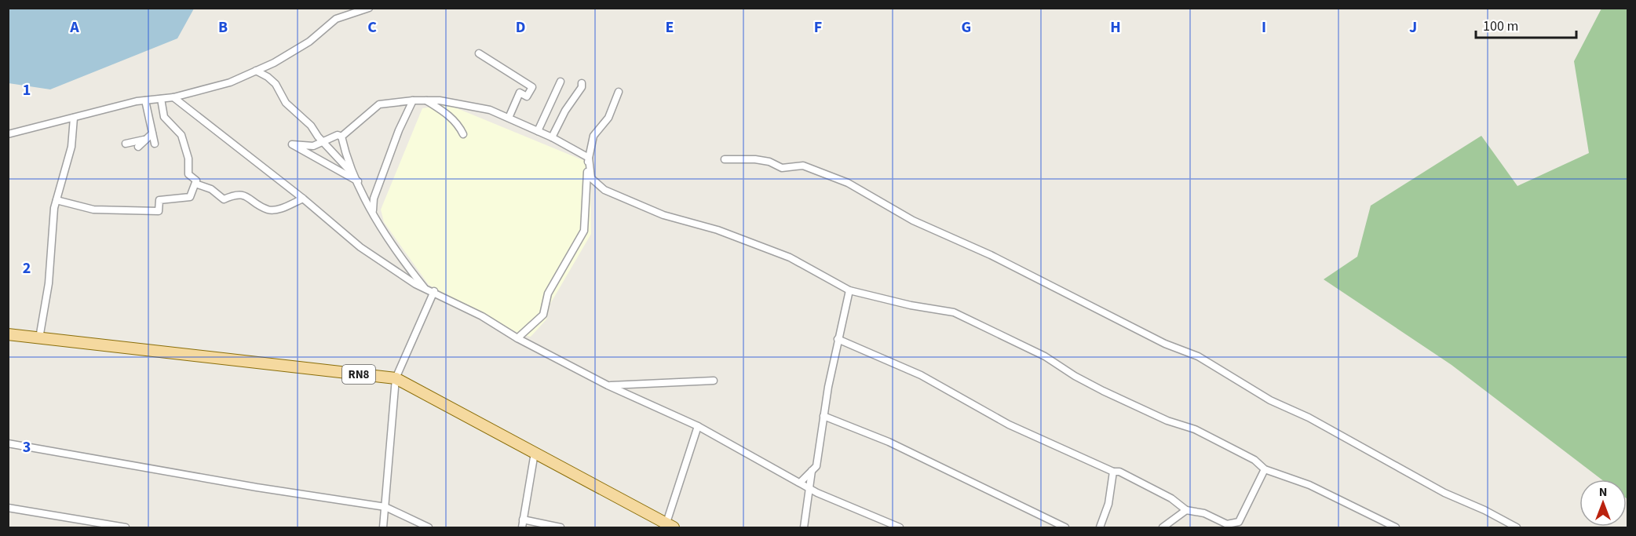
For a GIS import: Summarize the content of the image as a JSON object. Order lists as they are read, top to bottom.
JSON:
{
  "streets": {
    "main road": ["RN8"]
  },
  "scale_bar": "100 m",
  "north": "top",
  "grid": {
    "columns": [
      "A",
      "B",
      "C",
      "D",
      "E",
      "F",
      "G",
      "H",
      "I",
      "J"
    ],
    "rows": ["1", "2", "3"]
  }
}
